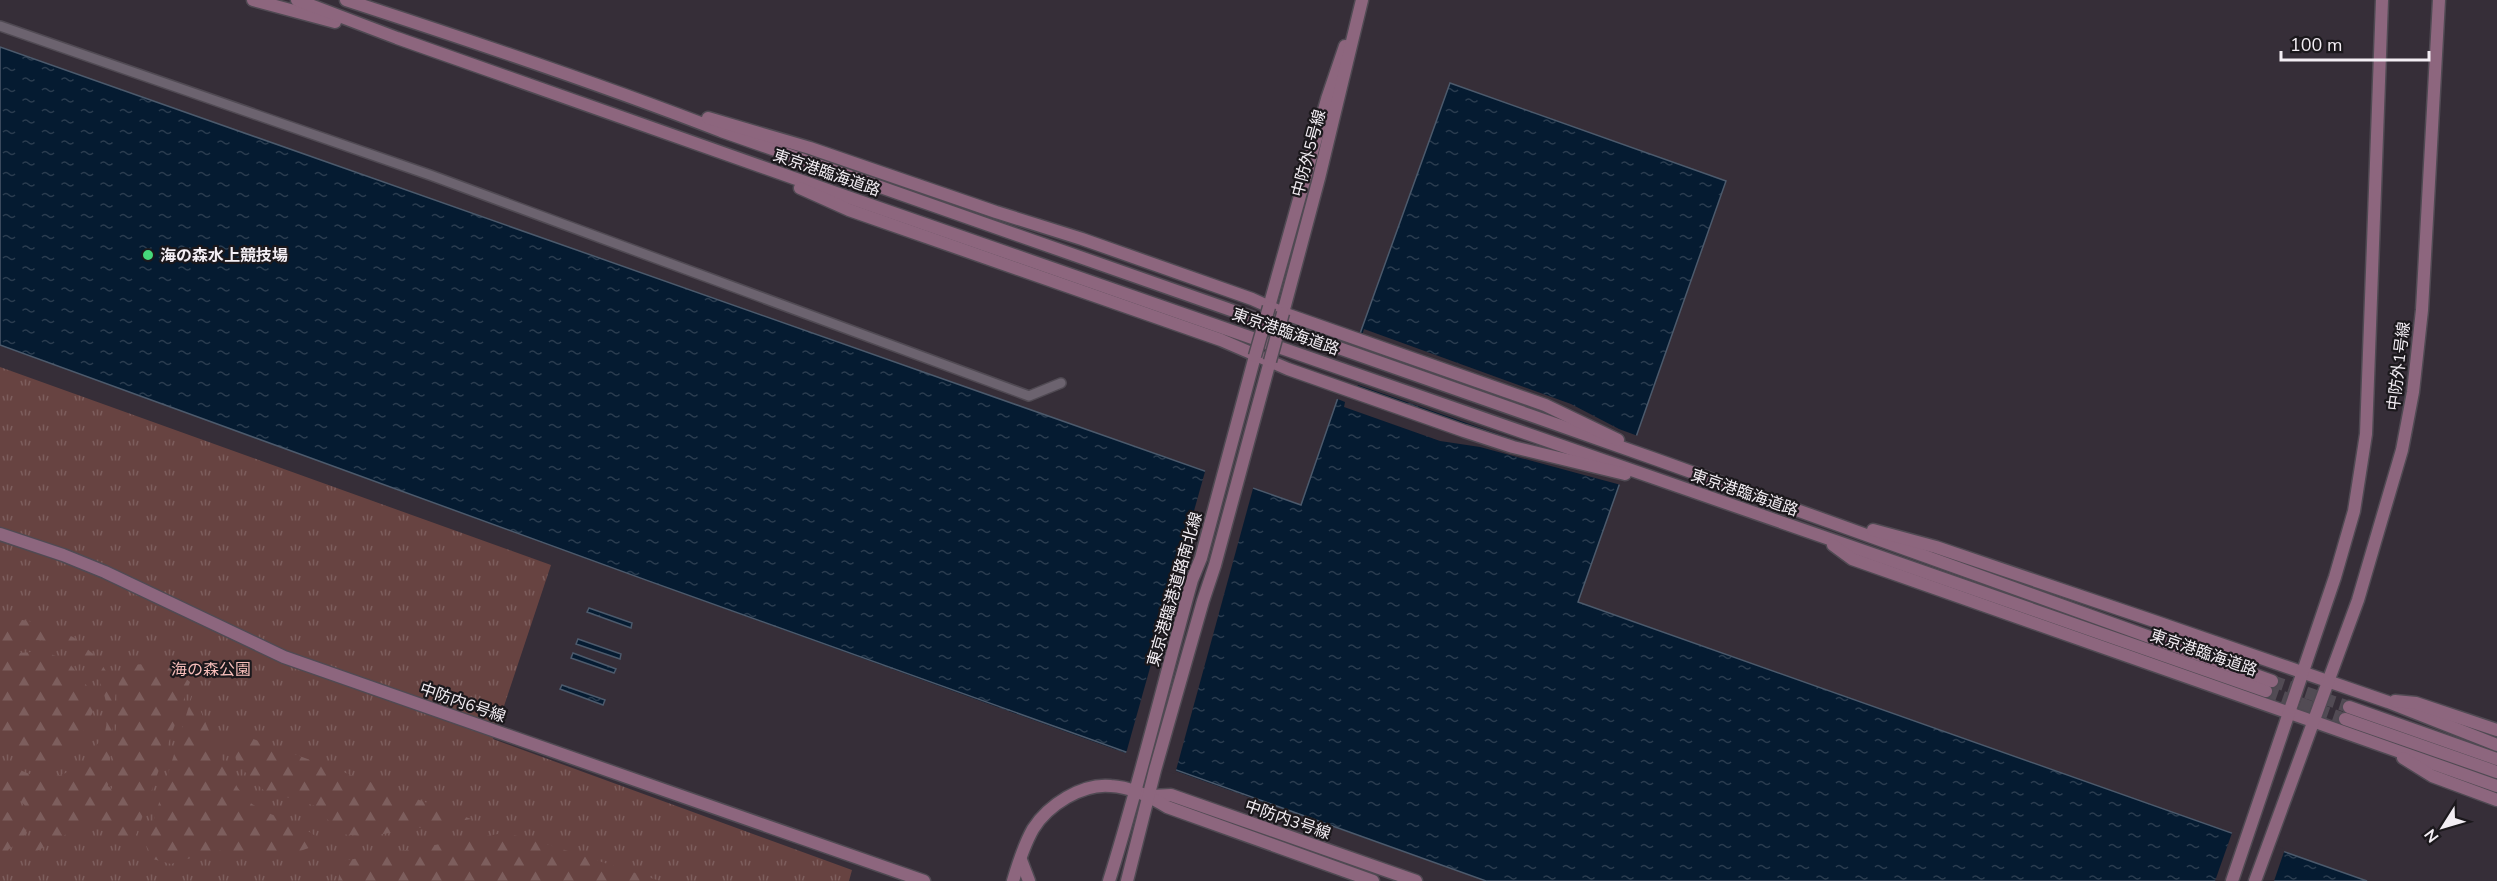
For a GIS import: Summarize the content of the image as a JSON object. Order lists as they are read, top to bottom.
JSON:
{
  "streets": {
    "street": [
      "中防外5号線",
      "東京港臨海道路",
      "中防外1号線",
      "東京港臨港道路南北線",
      "中防内6号線",
      "中防内3号線"
    ]
  },
  "crossings": [
    ["中防外5号線", "東京港臨港道路南北線"],
    ["東京港臨港道路南北線", "中防内3号線"]
  ],
  "parks": ["海の森公園"],
  "places": ["海の森水上競技場"],
  "scale_bar": "100 m",
  "north": "bottom left"
}
